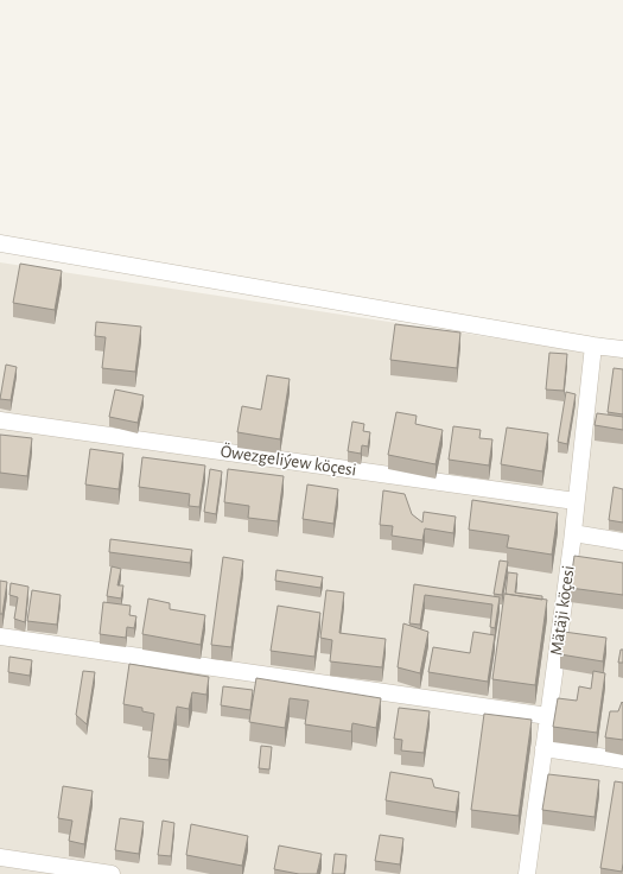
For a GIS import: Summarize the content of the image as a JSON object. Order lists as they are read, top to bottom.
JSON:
{
  "streets": {
    "street": ["Öwezgeliýew köçesi", "Mätäji köçesi"]
  },
  "crossings": [
    ["Öwezgeliýew köçesi", "Mätäji köçesi"]
  ]
}
